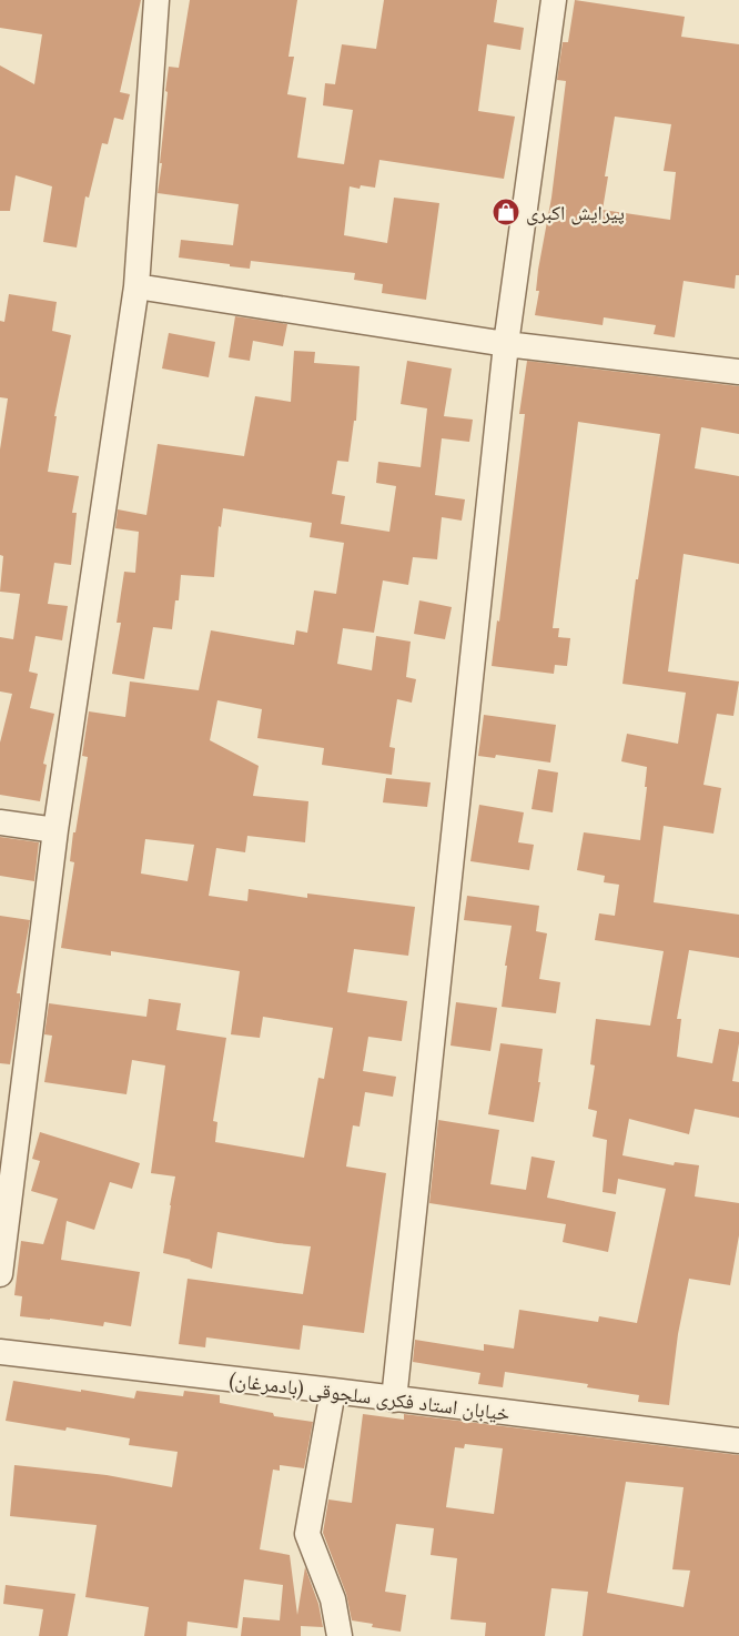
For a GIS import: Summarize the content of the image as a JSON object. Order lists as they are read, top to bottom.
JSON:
{
  "streets": {
    "street": ["خیابان استاد فکری سلجوقی (بادمرغان)"]
  },
  "places": {
    "shop": ["پیرایش اکبری"]
  }
}
